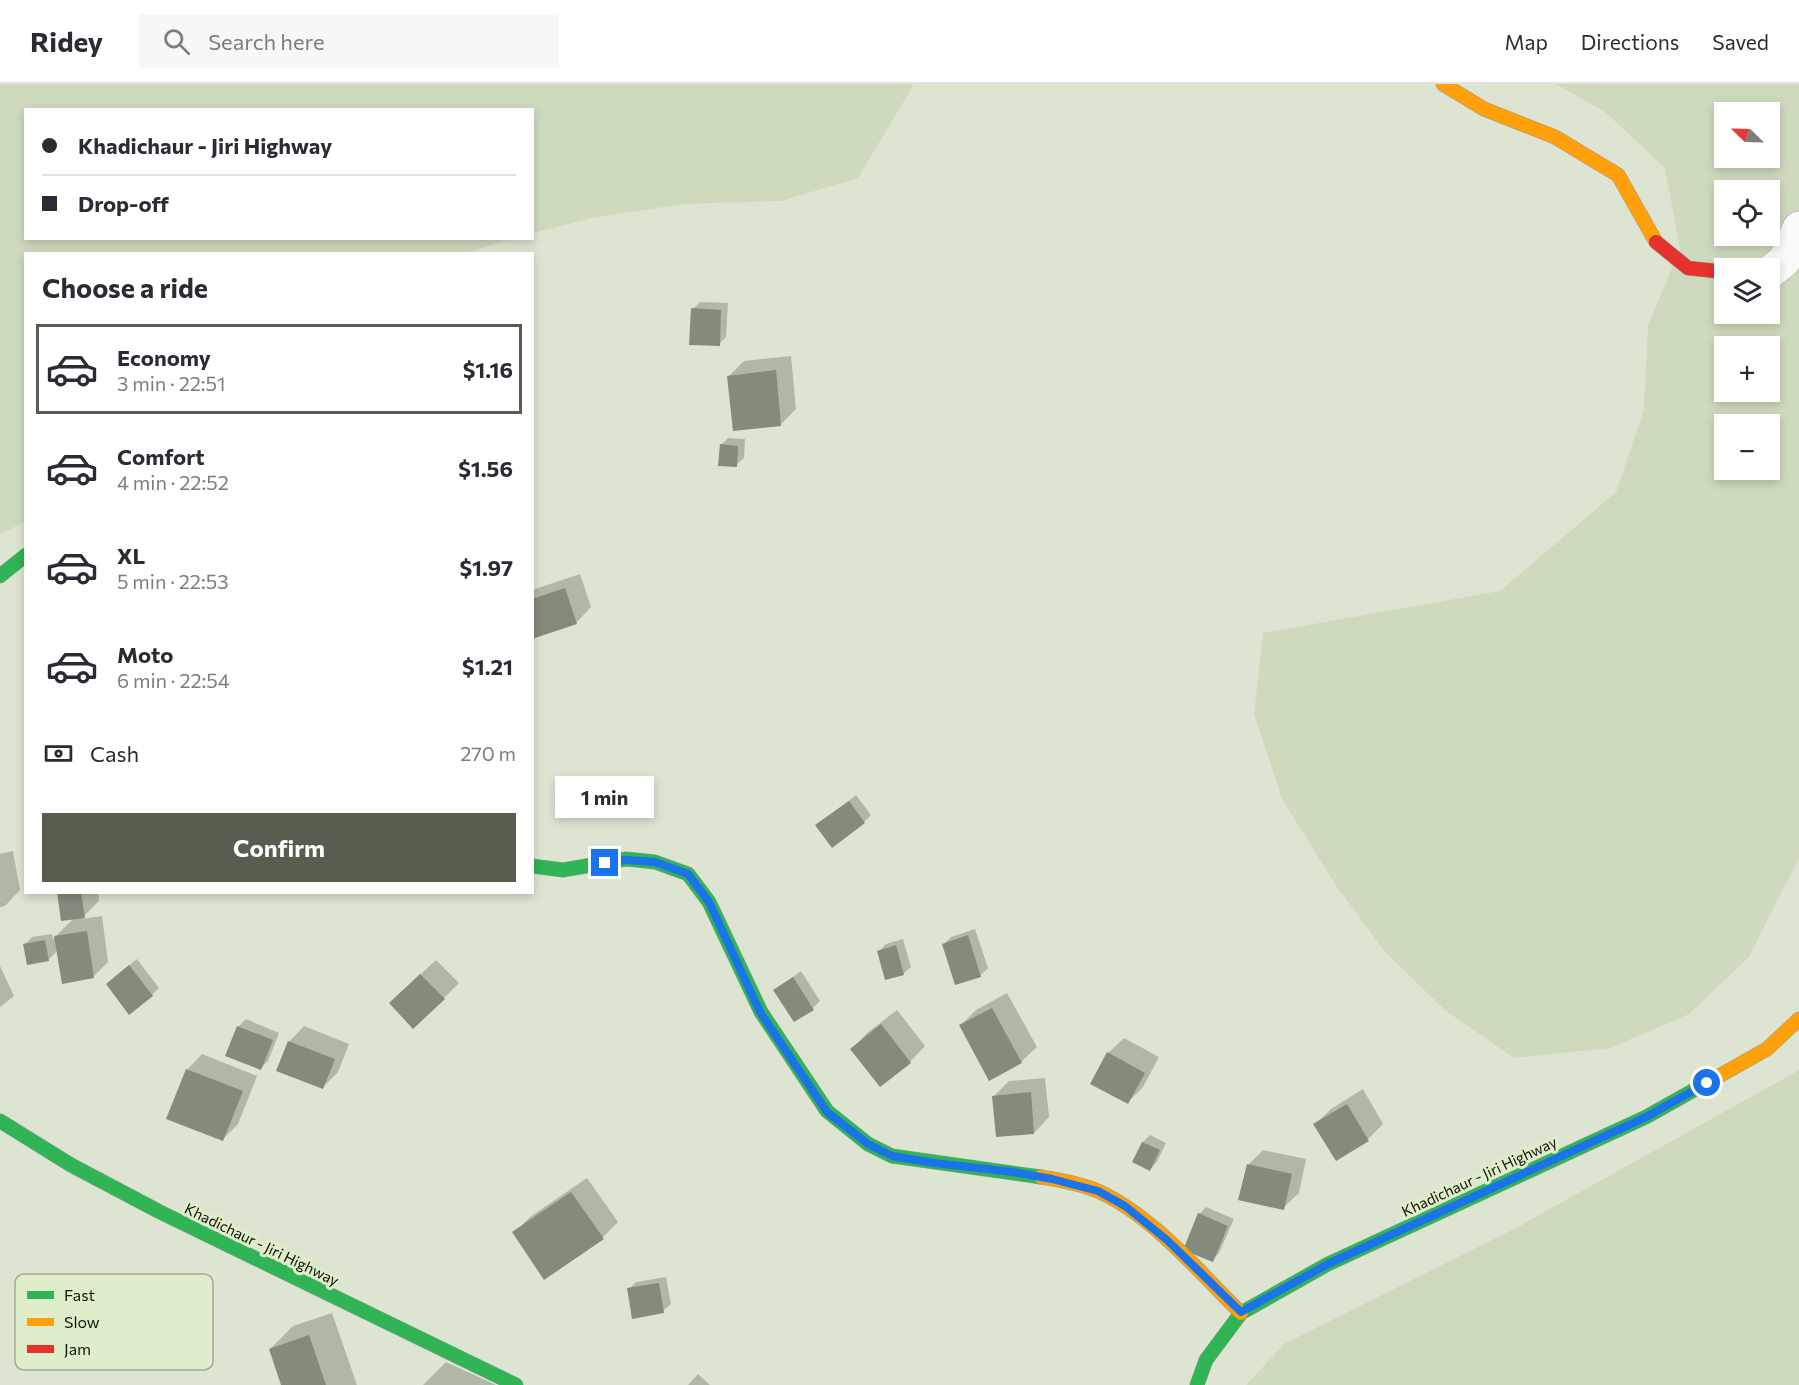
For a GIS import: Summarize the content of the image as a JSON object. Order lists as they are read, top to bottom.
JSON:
{
  "streets": {
    "main road": ["Khadichaur - Jiri Highway"]
  },
  "legend": ["Fast", "Slow", "Jam"],
  "north": "top left",
  "page": {
    "header": "Ridey",
    "search": "Search here",
    "nav": ["Map", "Directions", "Saved"],
    "map_buttons": ["+", "−"],
    "banner": ["Khadichaur - Jiri Highway", "Drop-off"],
    "heading": "Choose a ride",
    "list": [
      {
        "name": "Economy",
        "note": "3 min · 22:51",
        "value": "$1.16"
      },
      {
        "name": "Comfort",
        "note": "4 min · 22:52",
        "value": "$1.56"
      },
      {
        "name": "XL",
        "note": "5 min · 22:53",
        "value": "$1.97"
      },
      {
        "name": "Moto",
        "note": "6 min · 22:54",
        "value": "$1.21"
      }
    ],
    "pay": ["Cash", "270 m"],
    "bubble": "1 min",
    "buttons": "Confirm"
  }
}
